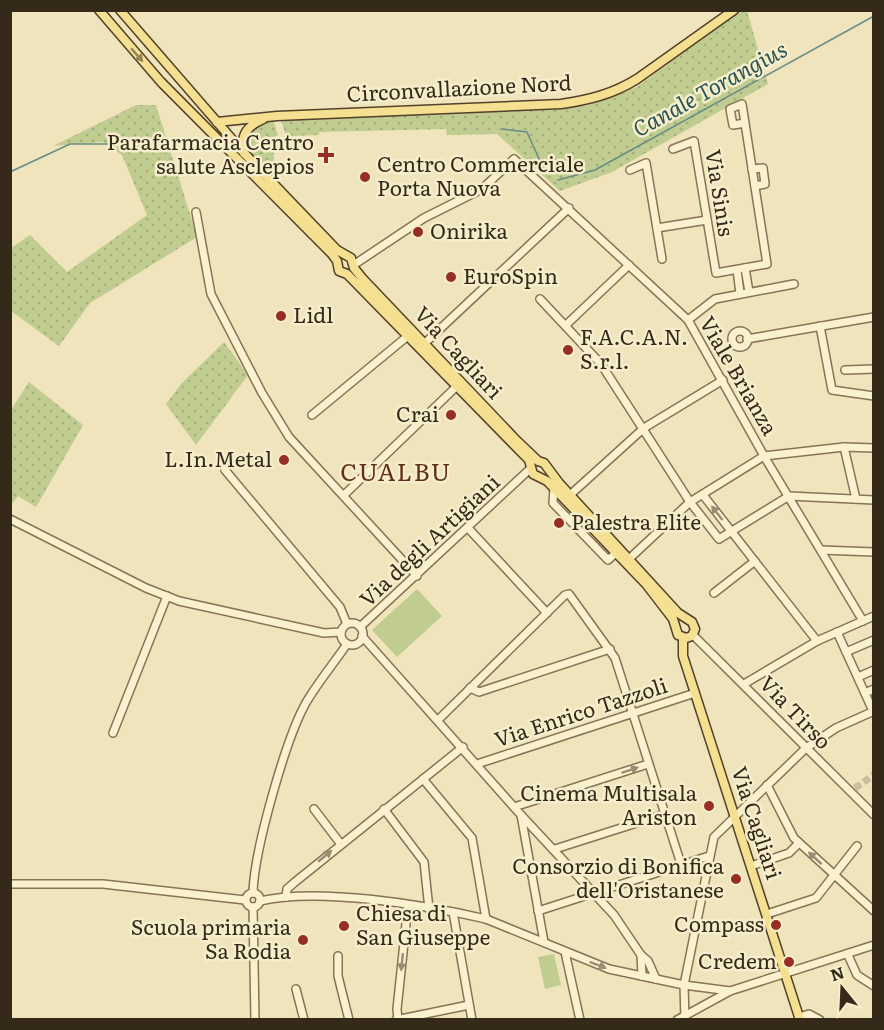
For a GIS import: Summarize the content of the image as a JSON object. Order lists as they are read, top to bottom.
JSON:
{
  "streets": {
    "main road": ["Circonvallazione Nord", "Via Cagliari"],
    "street": [
      "Via Sinis",
      "Viale Brianza",
      "Via degli Artigiani",
      "Via Enrico Tazzoli",
      "Via Tirso"
    ]
  },
  "crossings": [
    ["Via Cagliari", "Viale Brianza"],
    ["Via Cagliari", "Via degli Artigiani"],
    ["Via Cagliari", "Via Enrico Tazzoli"],
    ["Via Cagliari", "Via Tirso"]
  ],
  "districts": ["CUALBU"],
  "water": ["Canale Torangius"],
  "places": {
    "health": ["Parafarmacia Centro salute Asclepios"],
    "other": [
      "Centro Commerciale Porta Nuova",
      "Onirika",
      "EuroSpin",
      "Lidl",
      "F.A.C.A.N. S.r.l.",
      "Crai",
      "L.In.Metal",
      "Palestra Elite",
      "Cinema Multisala Ariston",
      "Consorzio di Bonifica dell'Oristanese",
      "Compass",
      "Chiesa di San Giuseppe",
      "Scuola primaria Sa Rodia",
      "Credem"
    ]
  },
  "north": "top"
}
